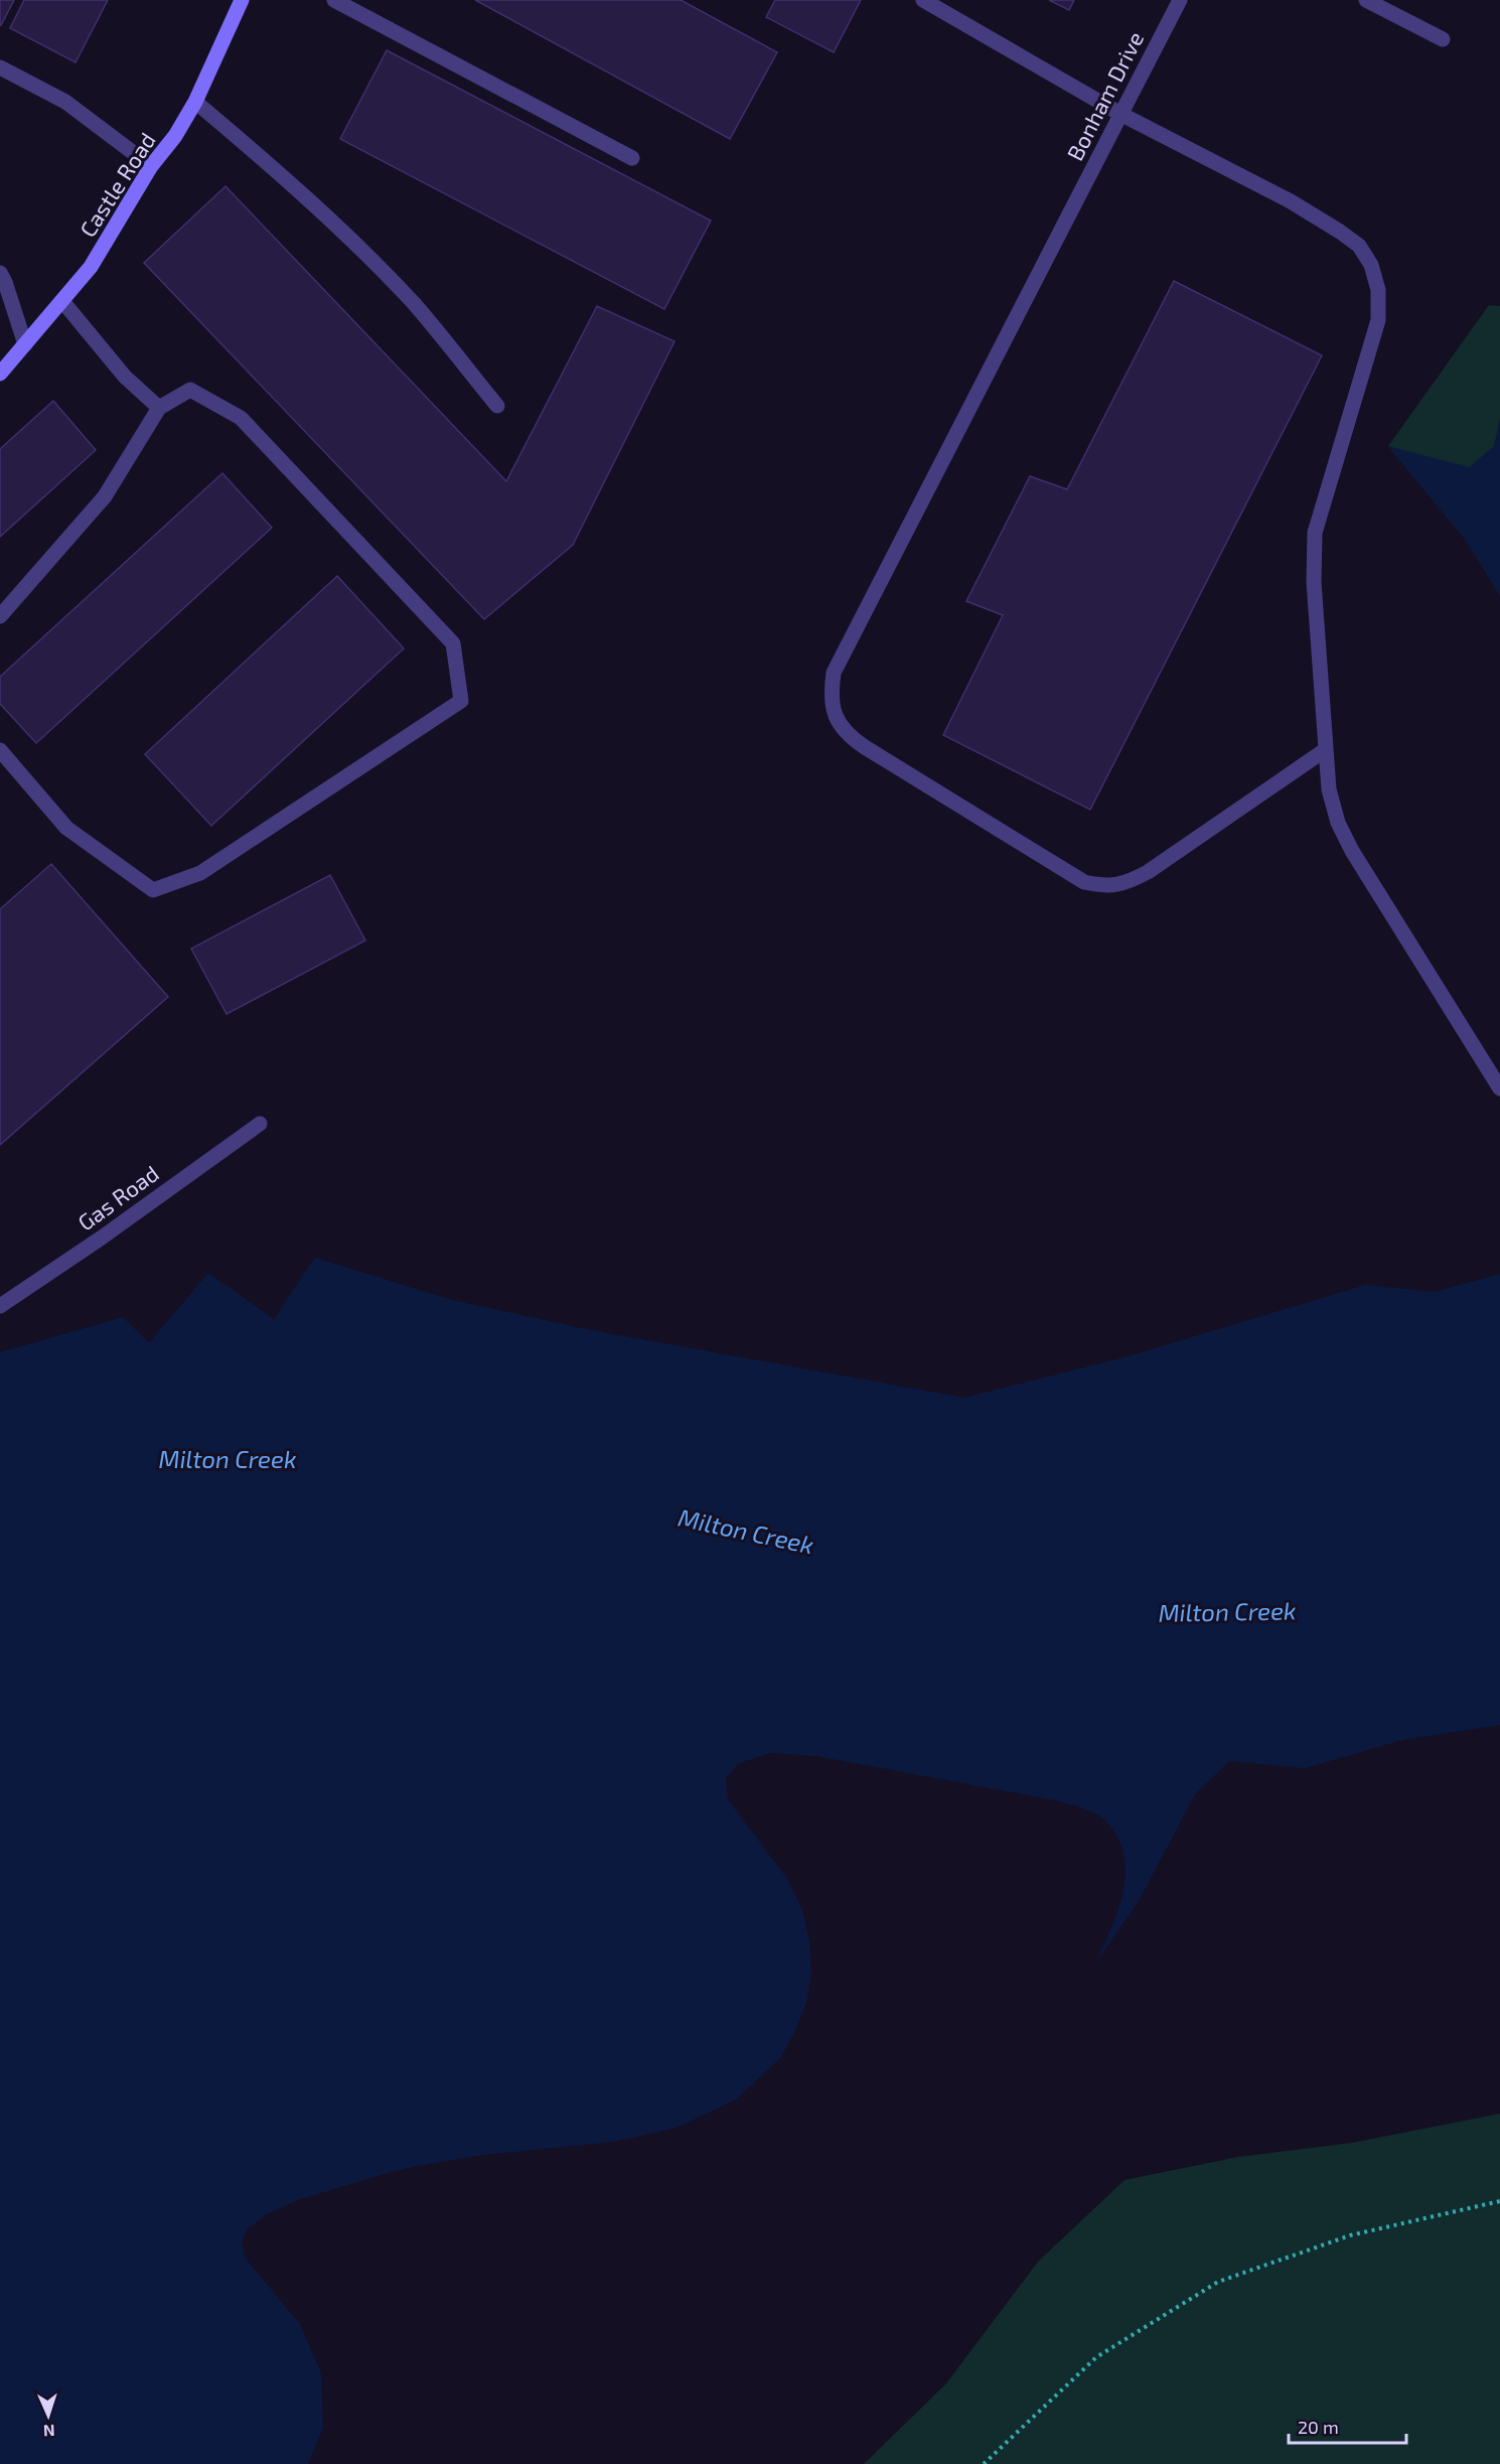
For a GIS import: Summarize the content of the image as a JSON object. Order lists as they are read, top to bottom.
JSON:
{
  "streets": {
    "main road": ["Castle Road"],
    "street": ["Bonham Drive", "Gas Road"]
  },
  "water": ["Milton Creek"],
  "scale_bar": "20 m",
  "north": "bottom"
}
